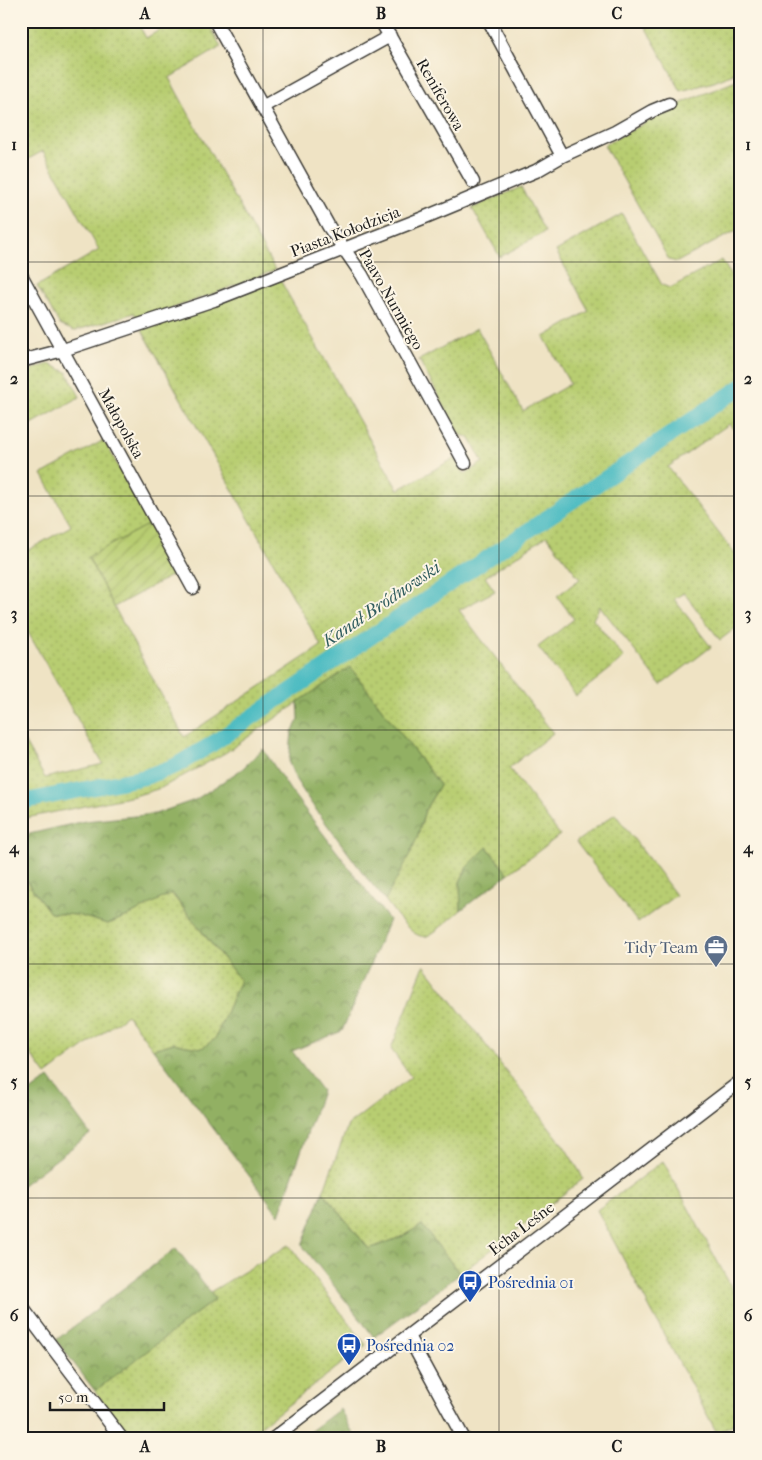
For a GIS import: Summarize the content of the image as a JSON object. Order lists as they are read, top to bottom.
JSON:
{
  "streets": {
    "street": [
      "Reniferowa",
      "Piasta Kołodzieja",
      "Paavo Nurmiego",
      "Małopolska",
      "Echa Leśne"
    ]
  },
  "crossings": [
    ["Piasta Kołodzieja", "Paavo Nurmiego"],
    ["Piasta Kołodzieja", "Małopolska"]
  ],
  "water": ["Kanał Bródnowski"],
  "places": {
    "office": ["Tidy Team"],
    "bus stop": ["Pośrednia 01", "Pośrednia 02"]
  },
  "scale_bar": "50 m",
  "grid": {
    "columns": ["A", "B", "C"],
    "rows": [
      "1",
      "2",
      "3",
      "4",
      "5",
      "6"
    ]
  }
}
